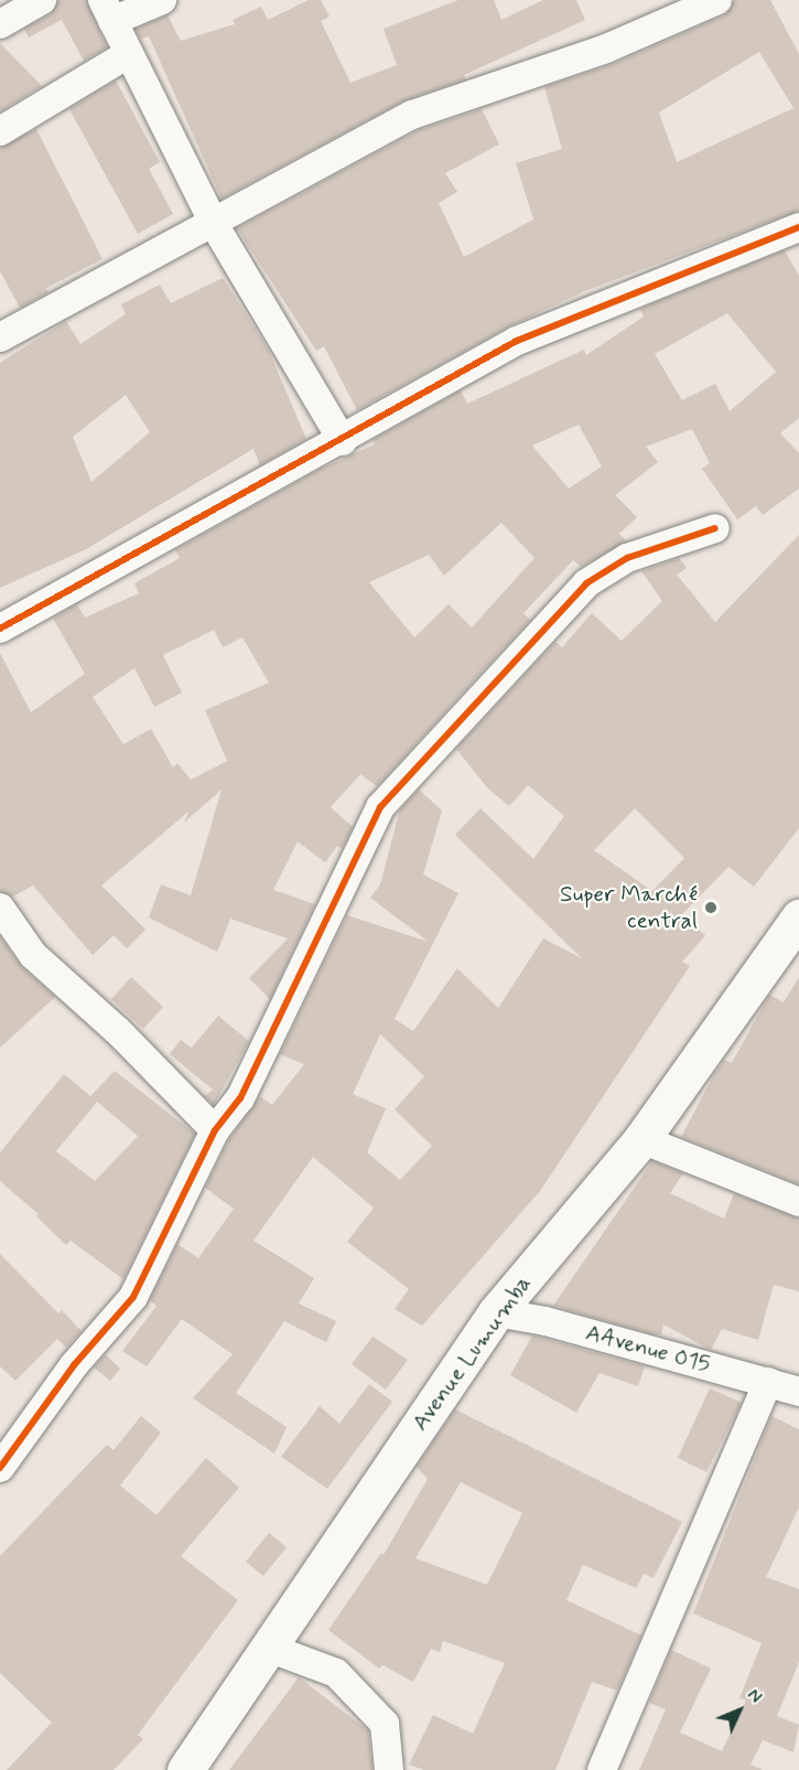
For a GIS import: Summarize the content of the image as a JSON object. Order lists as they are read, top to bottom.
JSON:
{
  "streets": {
    "main road": ["Avenue Lumumba"],
    "street": ["AAvenue O15"]
  },
  "crossings": [
    ["AAvenue O15", "Avenue Lumumba"]
  ],
  "places": ["Super Marché central"],
  "north": "top right"
}
